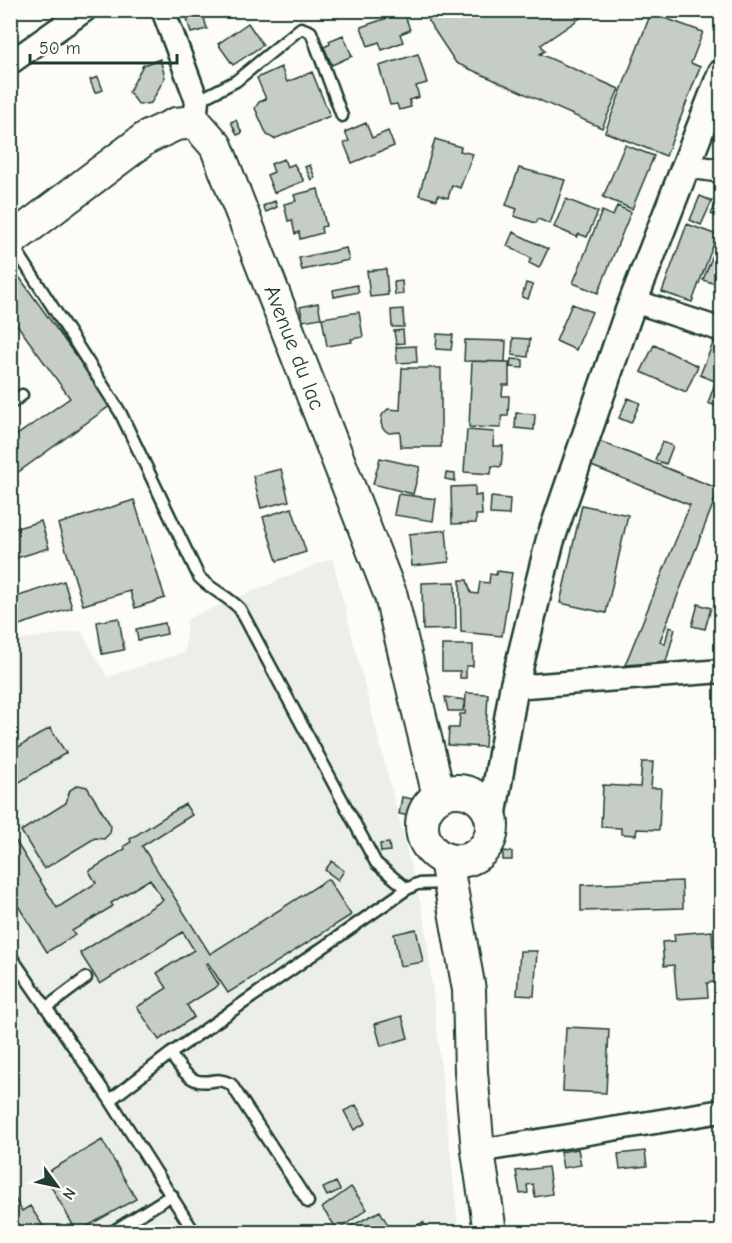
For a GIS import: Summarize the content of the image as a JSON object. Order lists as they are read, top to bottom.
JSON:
{
  "streets": {
    "main road": ["Avenue du lac"]
  },
  "scale_bar": "50 m",
  "north": "bottom right"
}
